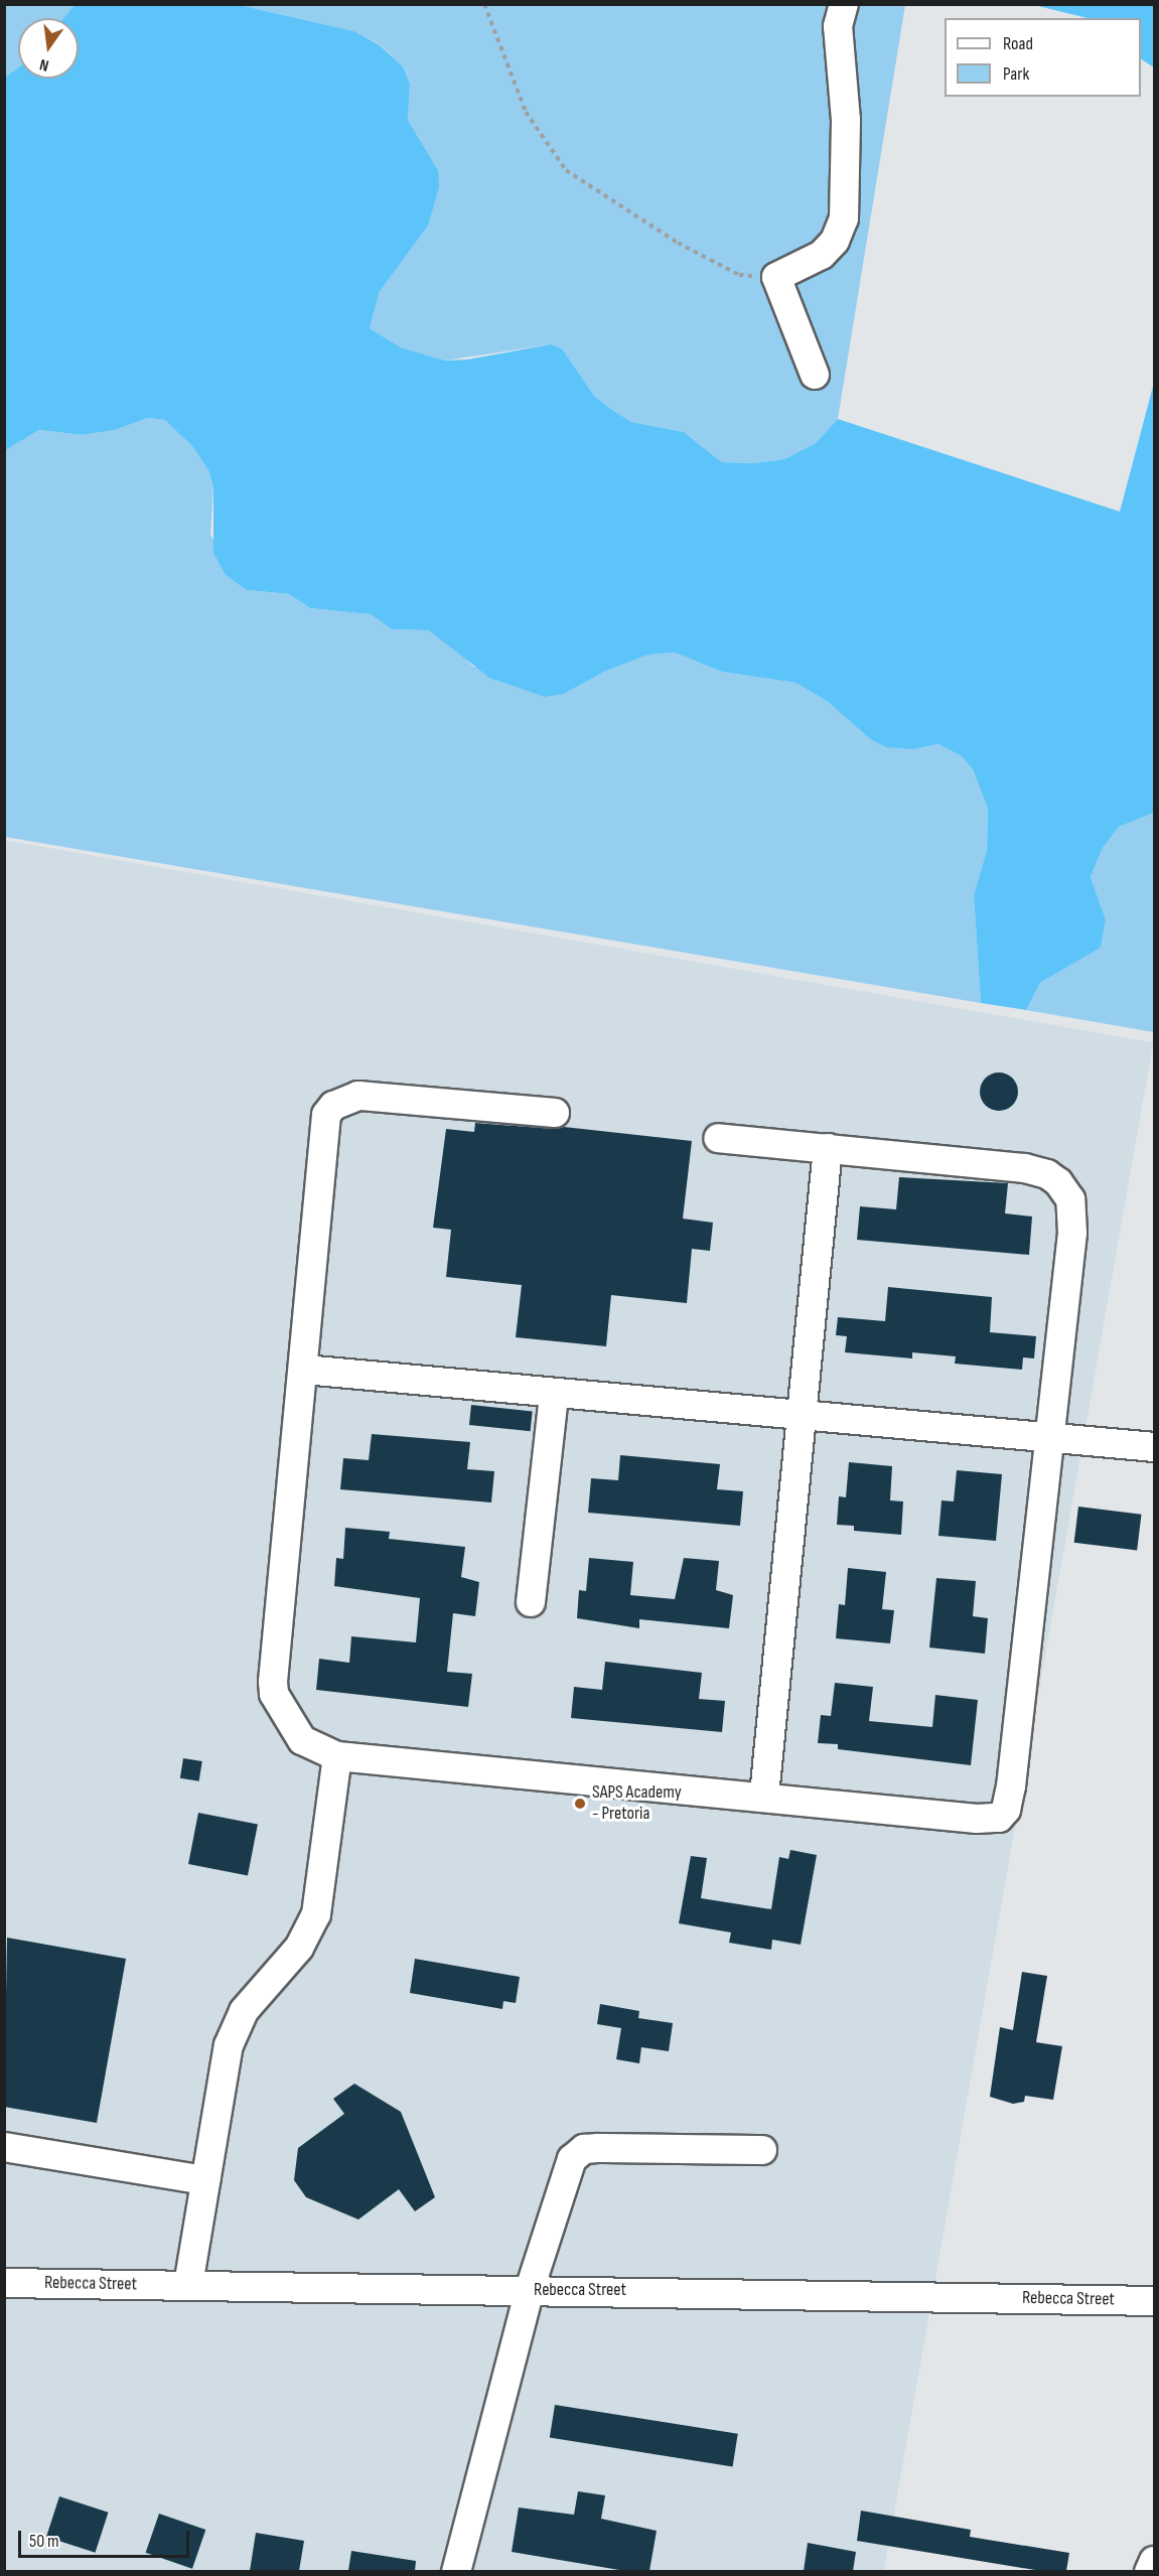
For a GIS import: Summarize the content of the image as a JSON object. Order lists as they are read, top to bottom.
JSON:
{
  "streets": {
    "street": ["Rebecca Street"]
  },
  "places": ["SAPS Academy - Pretoria"],
  "legend": ["Road", "Park"],
  "scale_bar": "50 m",
  "north": "bottom"
}
